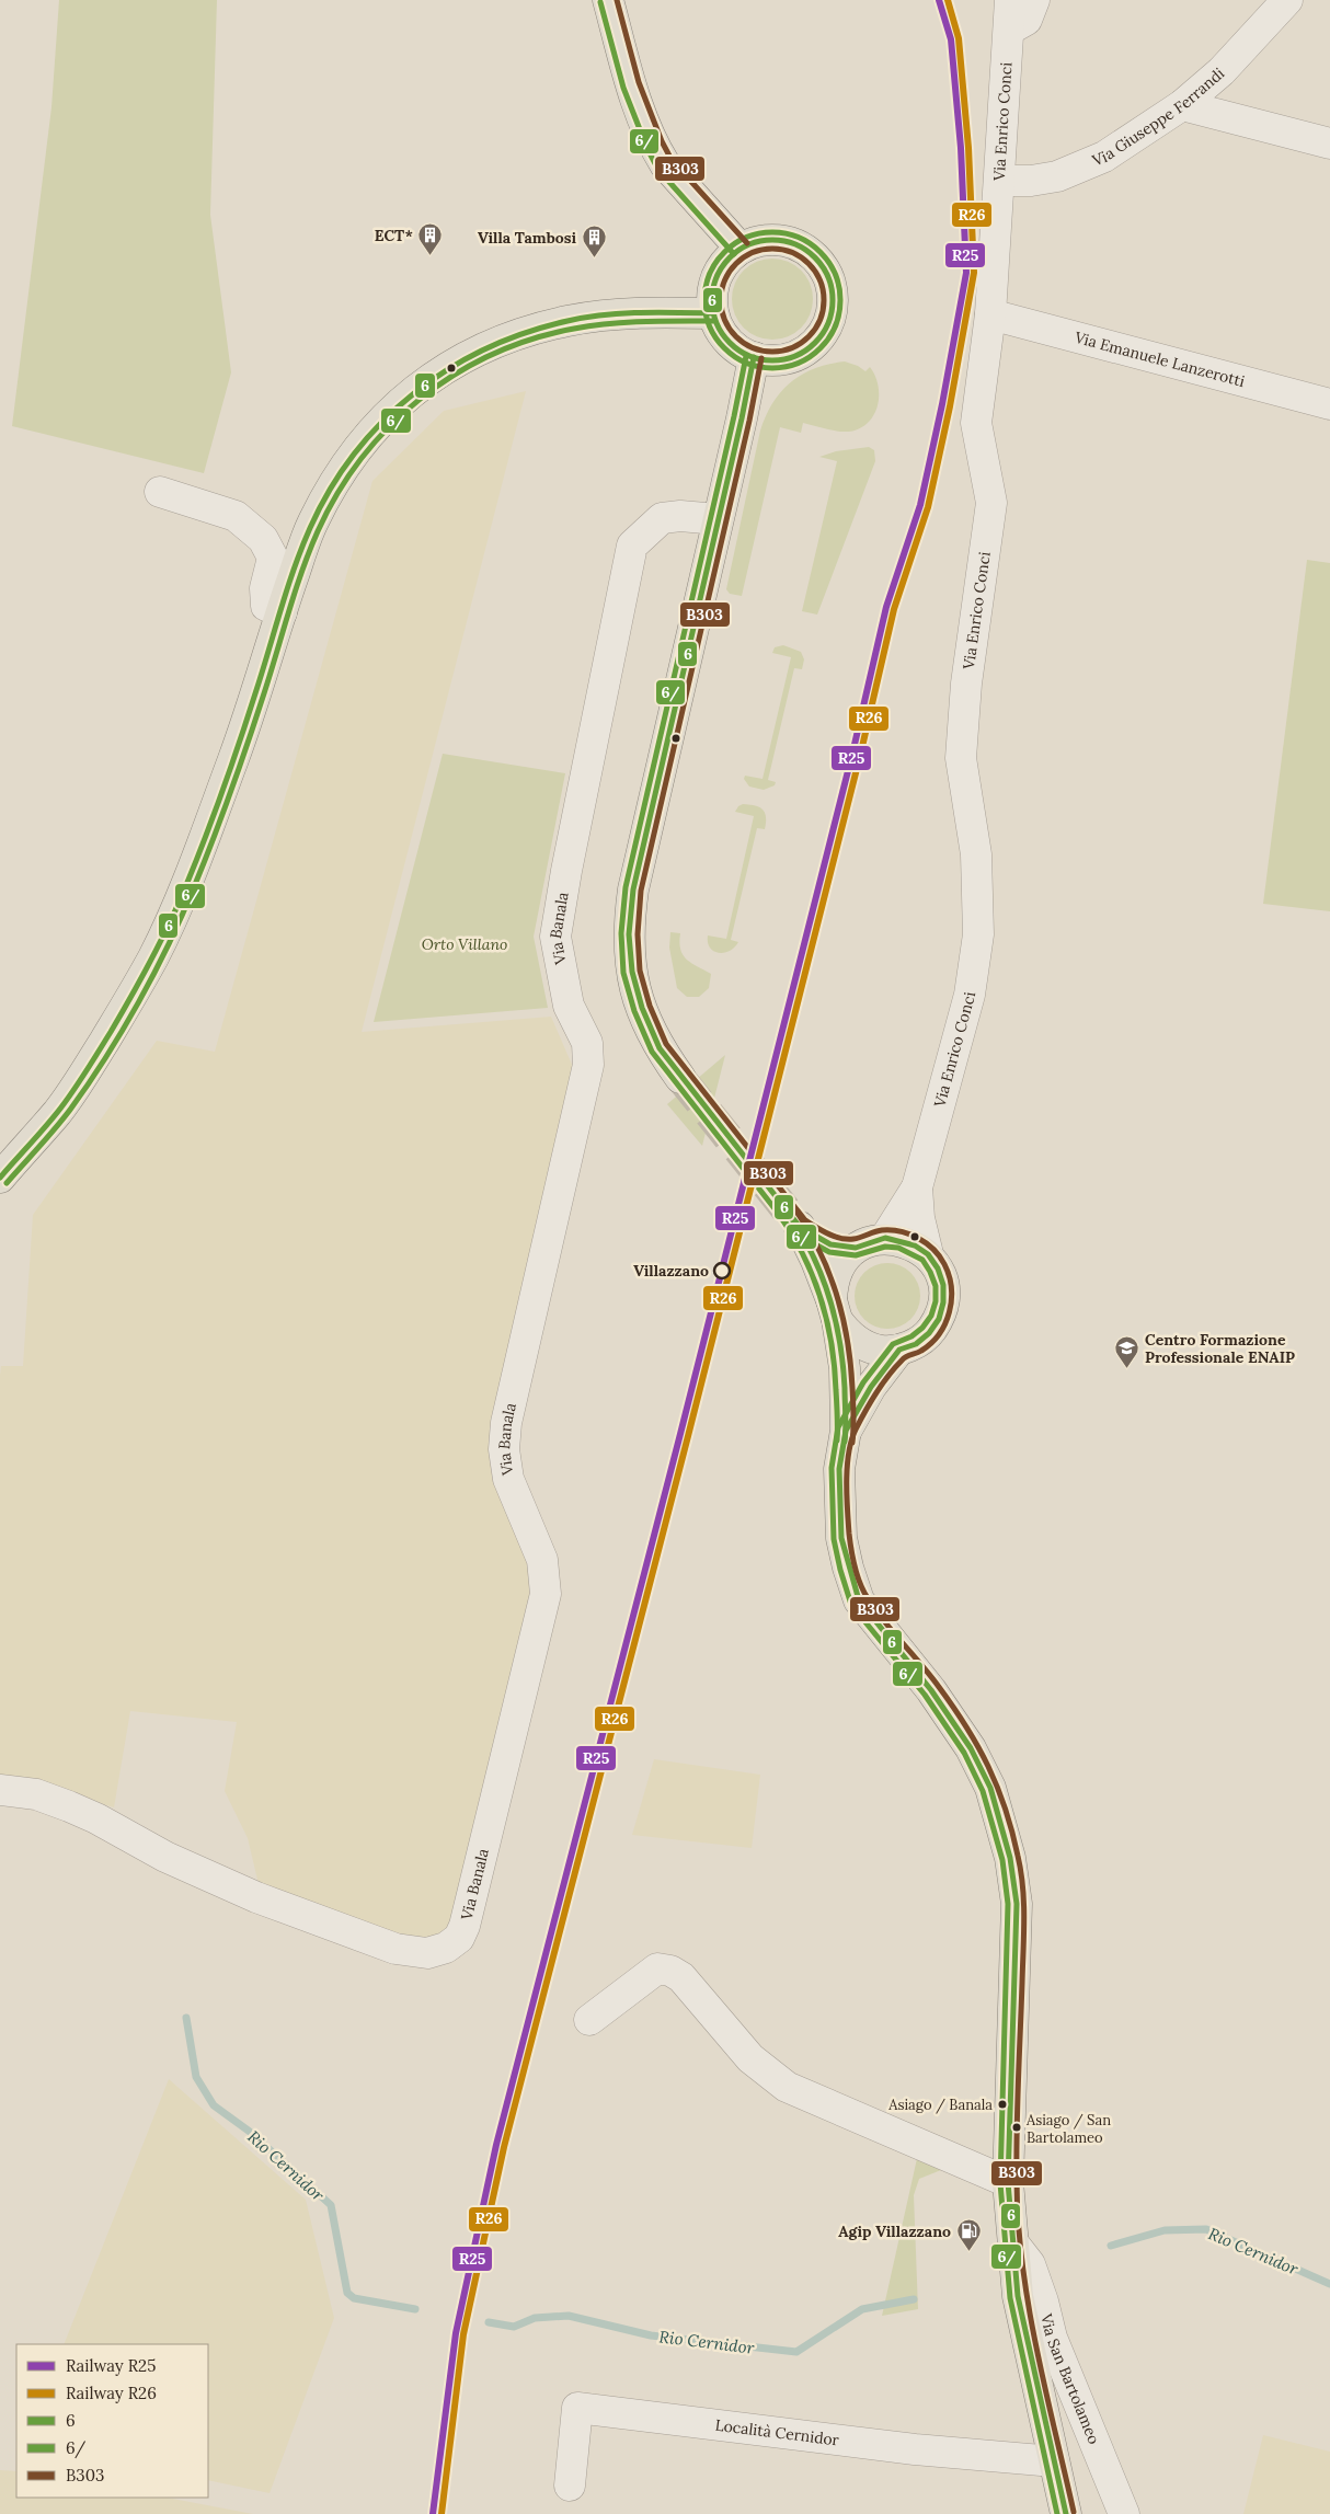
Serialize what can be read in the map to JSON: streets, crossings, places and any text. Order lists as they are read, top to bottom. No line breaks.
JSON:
{"streets":{"street":["Via Giuseppe Ferrandi","Via Enrico Conci","Via Emanuele Lanzerotti","Via Banala","Via San Bartolameo","Località Cernidor"]},"crossings":[["Via Giuseppe Ferrandi","Via Enrico Conci"],["Via Enrico Conci","Via Emanuele Lanzerotti"]],"water":["Rio Cernidor"],"parks":["Orto Villano"],"places":{"building":["ECT*","Villa Tambosi"],"other":["Villazzano","Asiago / Banala","Asiago / San Bartolameo"],"school or university":["Centro Formazione Professionale ENAIP"],"fuel station":["Agip Villazzano"]},"lines":["rail line R25","rail line R26","transit line B303","transit line 6/","transit line 6"],"legend":["Railway R25","Railway R26","6","6/","B303"]}
